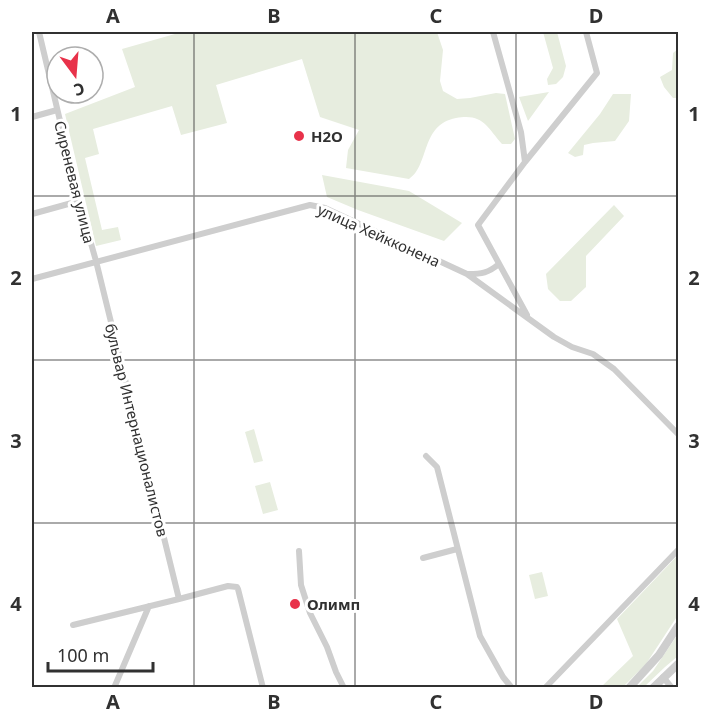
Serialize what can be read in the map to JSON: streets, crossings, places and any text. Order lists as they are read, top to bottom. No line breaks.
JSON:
{"streets":{"street":["Сиреневая улица","улица Хейкконена","бульвар Интернационалистов"]},"crossings":[["Сиреневая улица","улица Хейкконена"],["Сиреневая улица","бульвар Интернационалистов"],["улица Хейкконена","бульвар Интернационалистов"]],"places":["H2O","Олимп"],"scale_bar":"100 m","north":"bottom","grid":{"columns":["A","B","C","D"],"rows":["1","2","3","4"]}}
